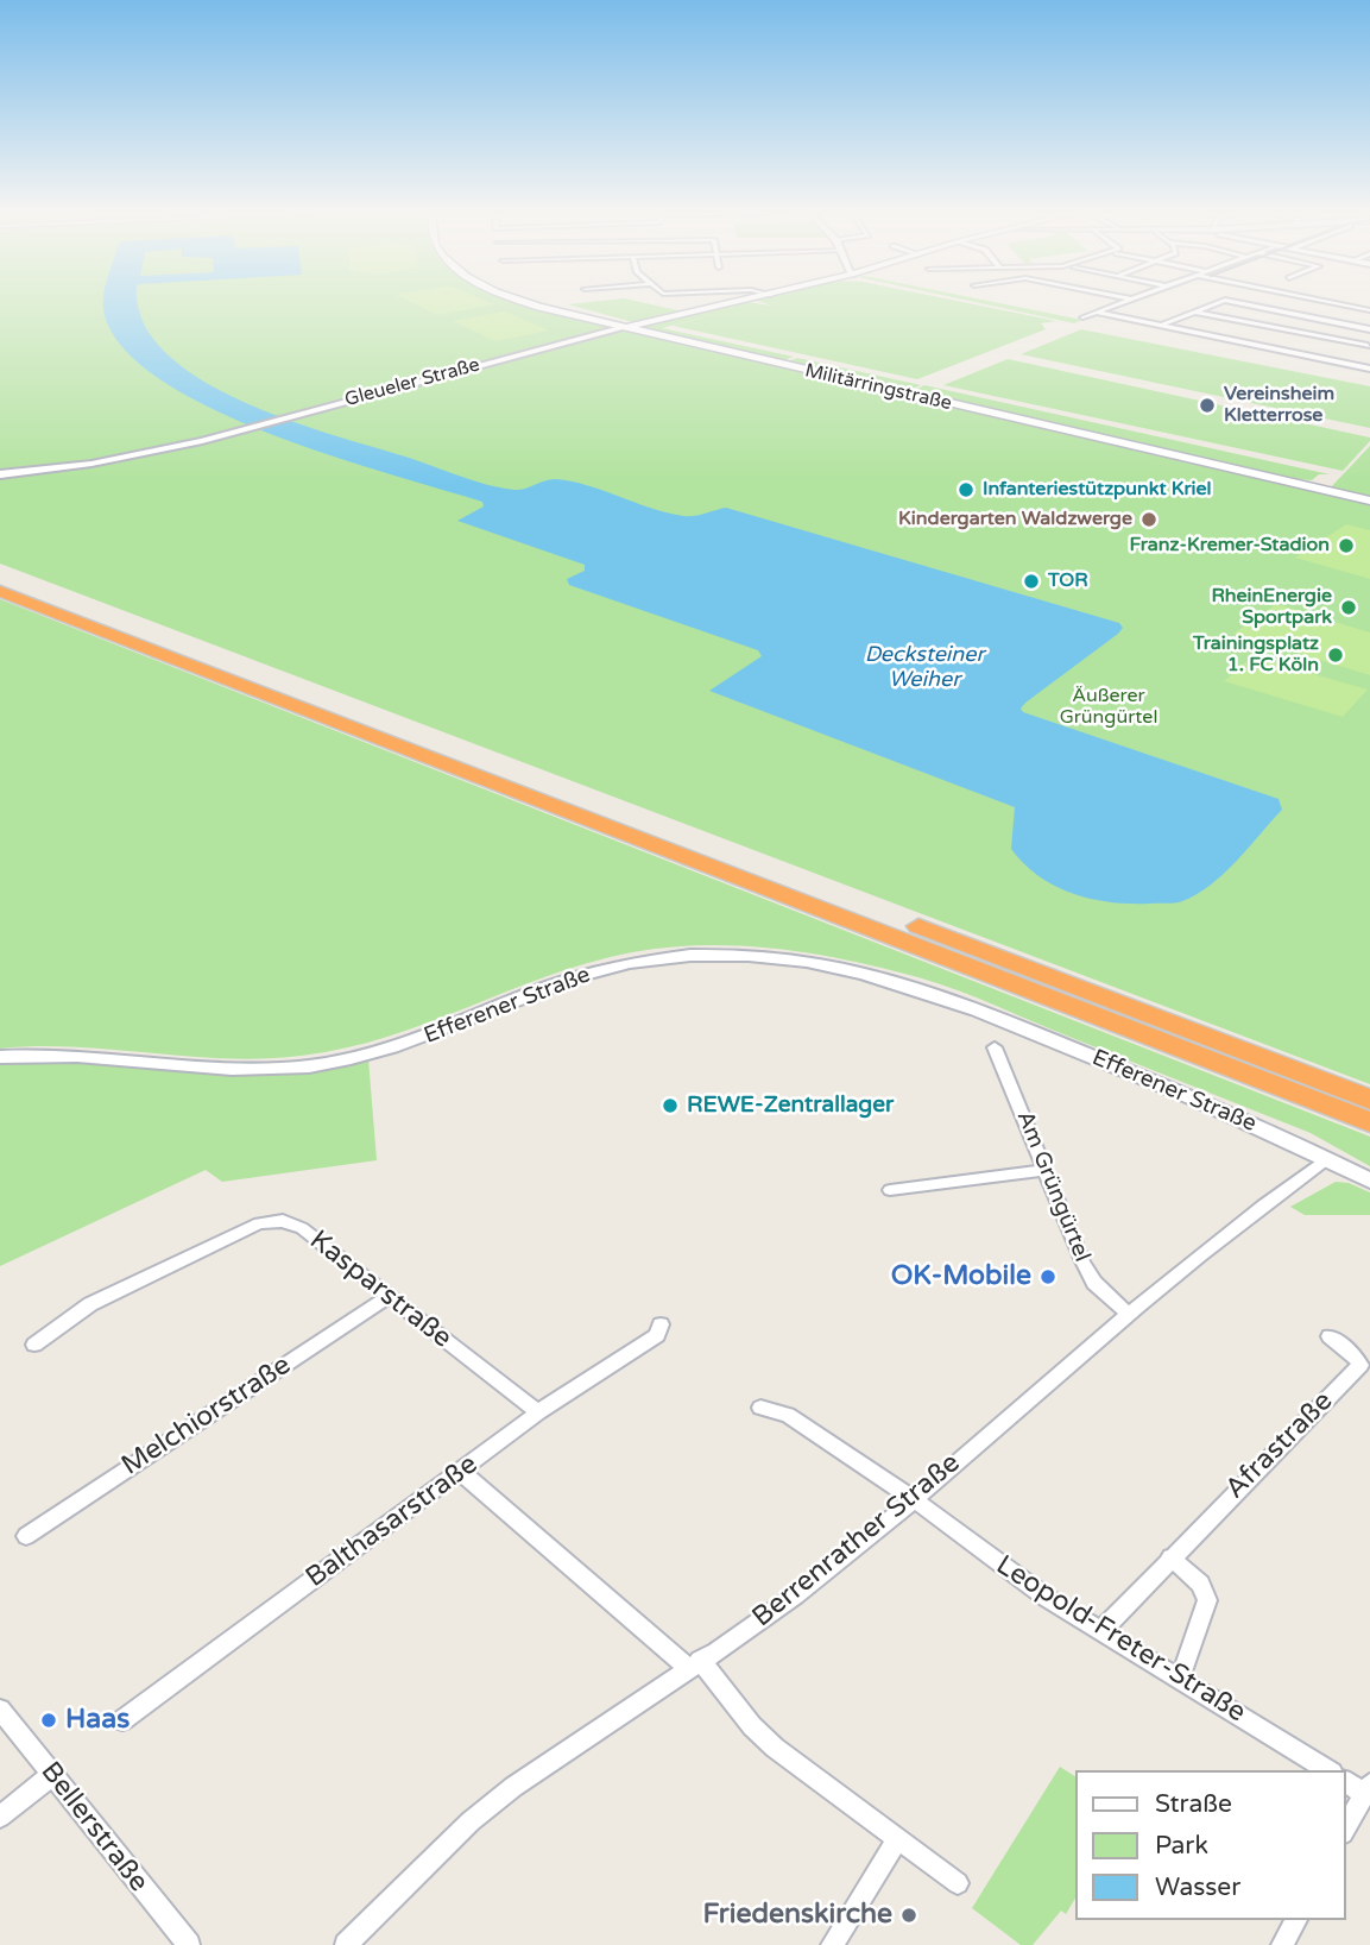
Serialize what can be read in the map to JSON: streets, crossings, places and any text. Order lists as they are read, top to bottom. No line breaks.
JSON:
{"streets":{"main road":["Gleueler Straße","Militärringstraße"],"street":["Efferener Straße","Am Grüngürtel","Kasparstraße","Melchiorstraße","Afrastraße","Balthasarstraße","Berrenrather Straße","Leopold-Freter-Straße","Bellerstraße"]},"crossings":[["Gleueler Straße","Militärringstraße"],["Efferener Straße","Berrenrather Straße"],["Am Grüngürtel","Berrenrather Straße"],["Kasparstraße","Melchiorstraße"],["Kasparstraße","Balthasarstraße"],["Berrenrather Straße","Leopold-Freter-Straße"]],"water":["Decksteiner Weiher"],"parks":["Äußerer Grüngürtel"],"places":["Vereinsheim Kletterrose","Infanteriestützpunkt Kriel","Kindergarten Waldzwerge","Franz-Kremer-Stadion","TOR","RheinEnergie Sportpark","Trainingsplatz 1. FC Köln","REWE-Zentrallager","OK-Mobile","Haas","Friedenskirche"],"legend":["Straße","Park","Wasser"]}
